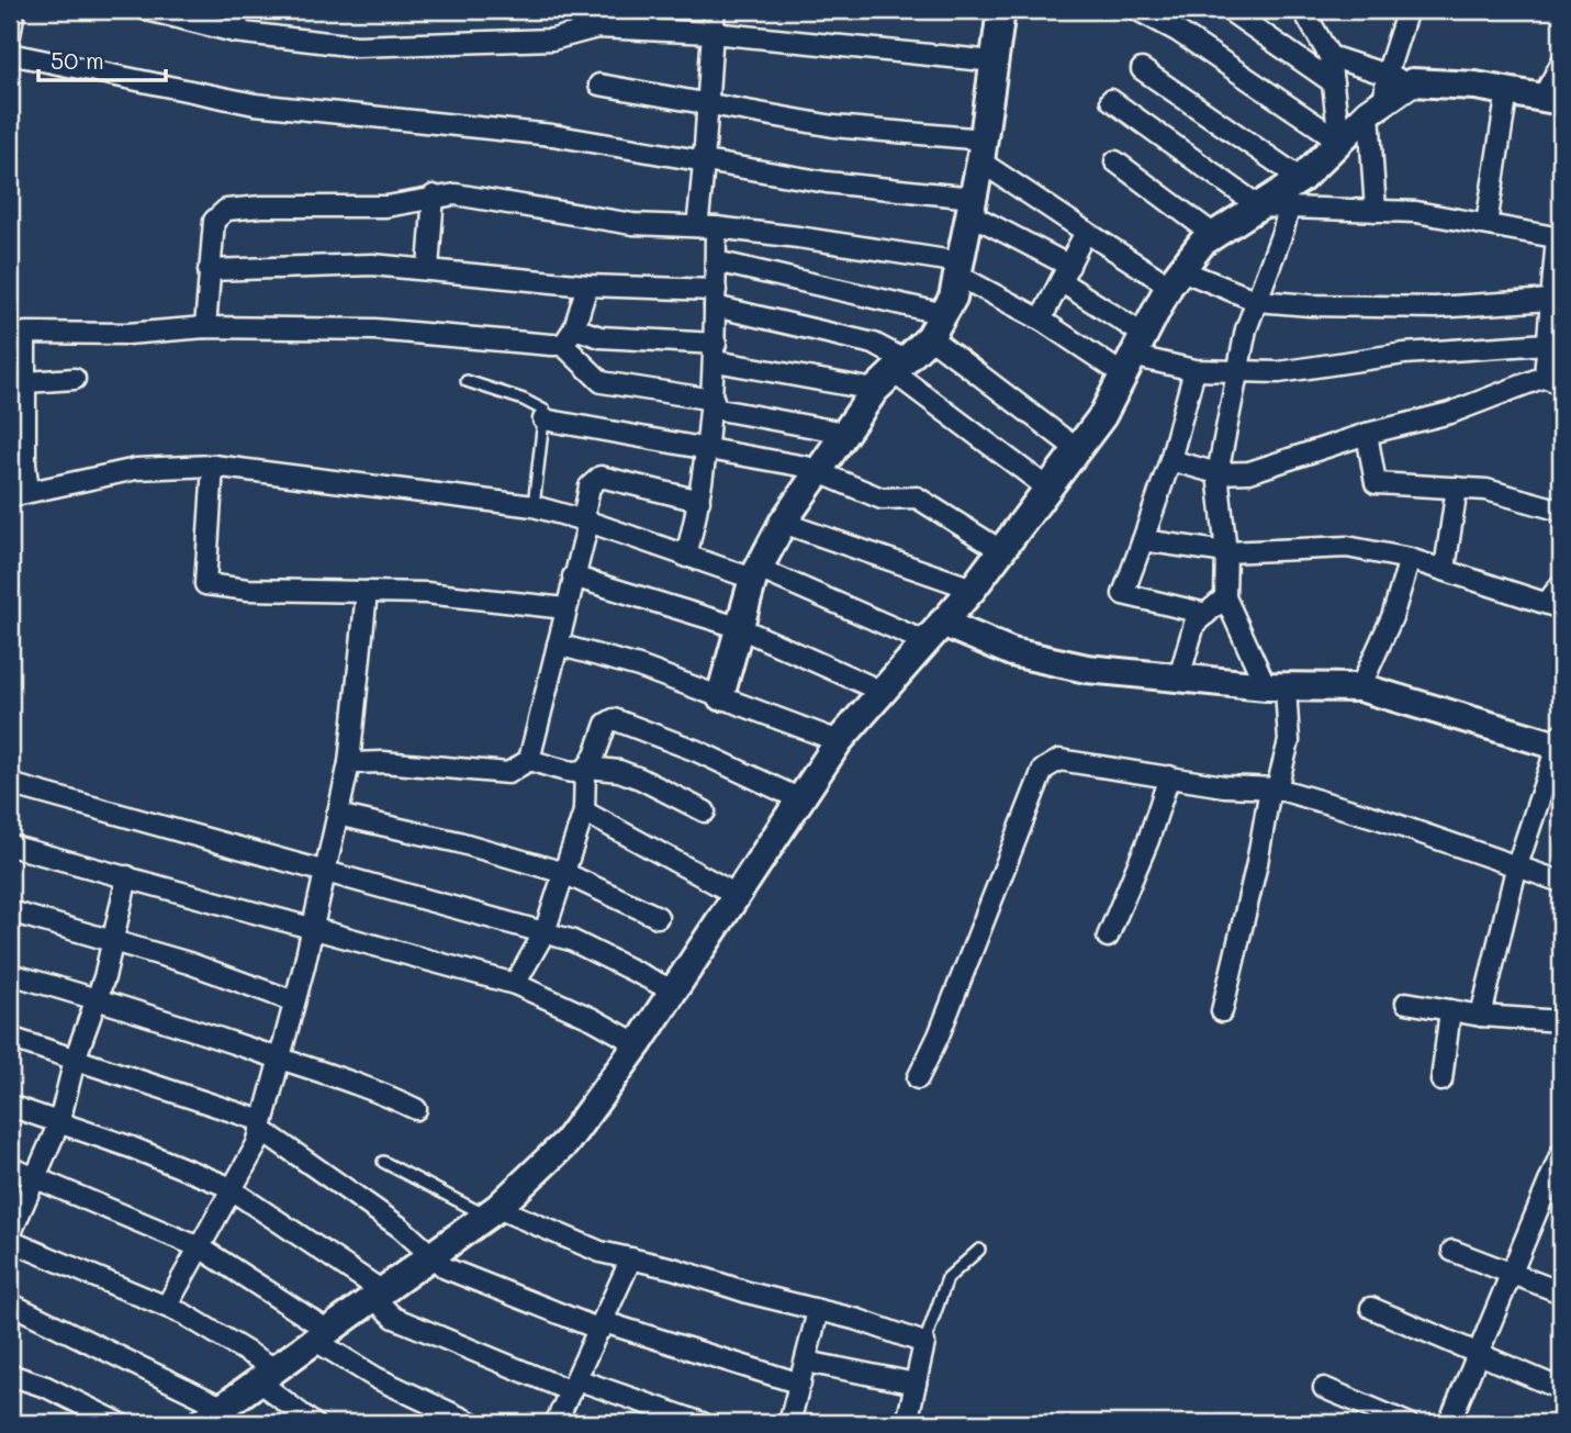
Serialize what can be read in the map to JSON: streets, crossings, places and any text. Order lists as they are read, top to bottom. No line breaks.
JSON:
{"scale_bar":"50 m"}
